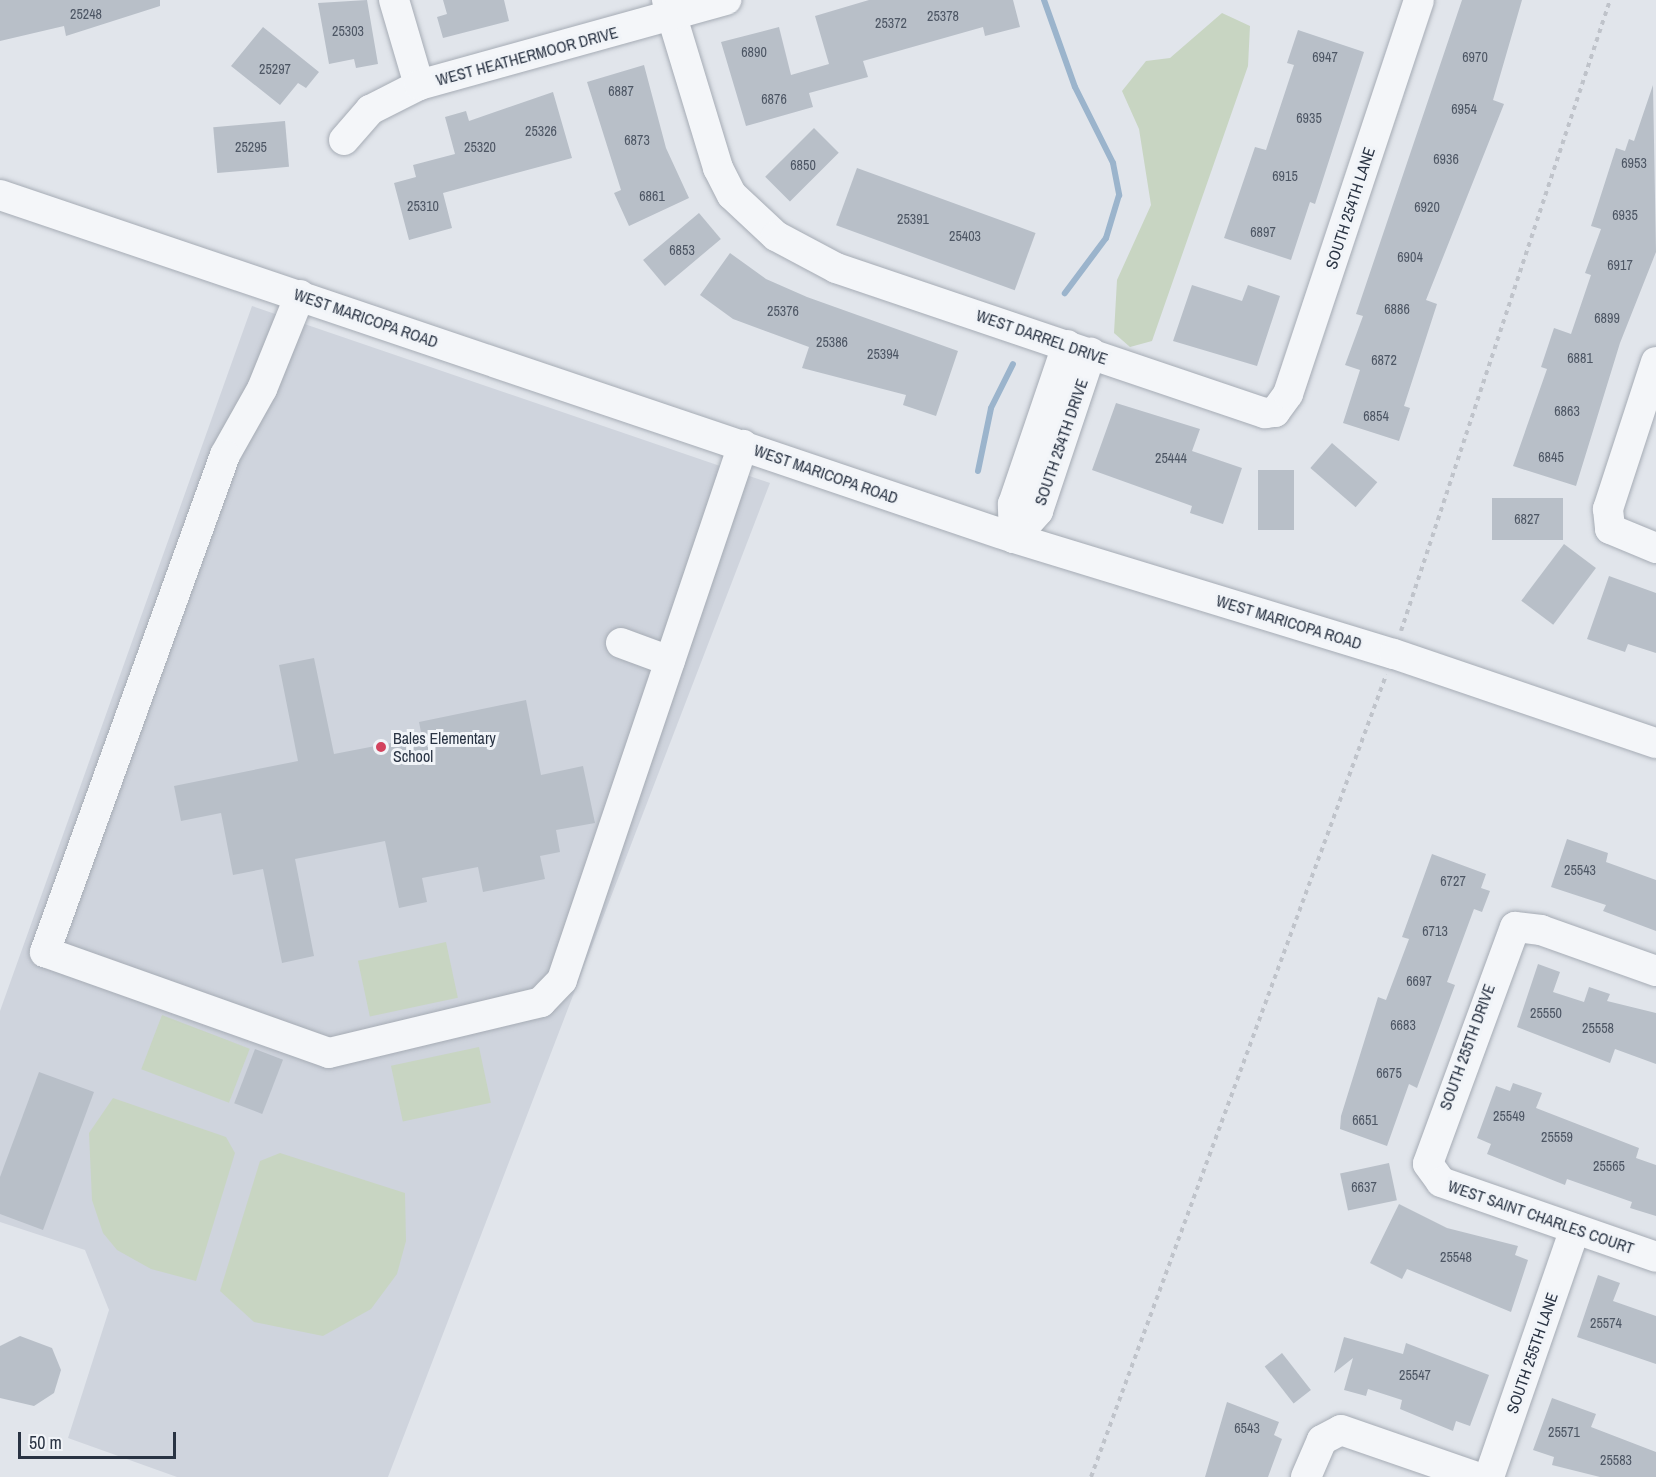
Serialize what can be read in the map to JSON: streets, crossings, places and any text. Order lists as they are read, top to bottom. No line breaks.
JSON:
{"streets":{"street":["WEST HEATHERMOOR DRIVE","SOUTH 254TH LANE","WEST MARICOPA ROAD","WEST DARREL DRIVE","SOUTH 254TH DRIVE","SOUTH 255TH DRIVE","WEST SAINT CHARLES COURT","SOUTH 255TH LANE"]},"crossings":[["WEST HEATHERMOOR DRIVE","WEST DARREL DRIVE"],["SOUTH 254TH LANE","WEST DARREL DRIVE"],["WEST MARICOPA ROAD","SOUTH 254TH DRIVE"],["WEST DARREL DRIVE","SOUTH 254TH DRIVE"],["SOUTH 255TH DRIVE","WEST SAINT CHARLES COURT"],["WEST SAINT CHARLES COURT","SOUTH 255TH LANE"]],"places":["Bales Elementary School"],"house_numbers":["25248","25378","25372","25303","6890","6947","6970","25297","6887","6876","6954","6935","25326","6873","25295","25320","6936","6953","6850","6915","6861","25310","6920","6935","25391","6897","25403","6853","6904","6917","6886","25376","6899","25386","25394","6881","6872","6863","6854","6845","25444","6827","25543","6727","6713","6697","25550","6683","25558","6675","25549","6651","25559","25565","6637","25548","25574","25547","6543","25571","25583"],"scale_bar":"50 m"}
